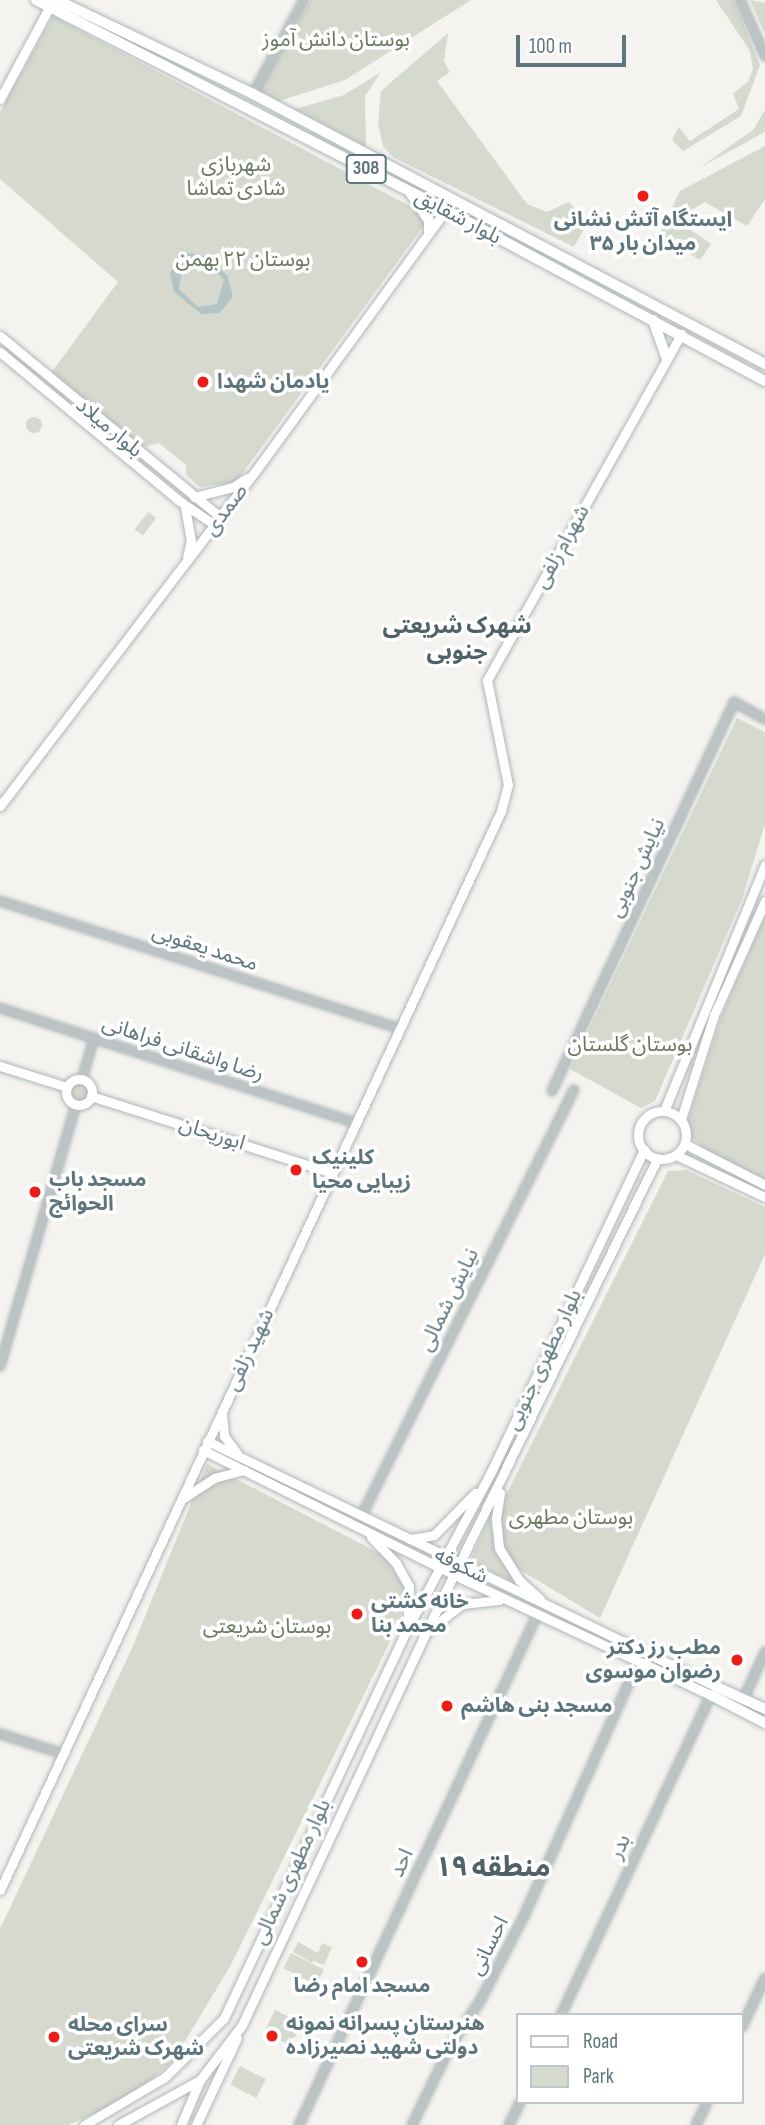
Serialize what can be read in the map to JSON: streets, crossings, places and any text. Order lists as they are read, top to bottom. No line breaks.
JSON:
{"streets":{"main road":["308","بلوار شقایق","بلوار میلاد","صمدی","شهرام زلفی","ابوریحان","شهید زلفی","بلوار مطهری جنوبی","شکوفه","بلوار مطهری شمالی"],"street":["نیایش جنوبی","محمد یعقوبی","رضا واشقانی فراهانی","نیایش شمالی","بدر","احد","احسانی"]},"crossings":[["بلوار شقایق","صمدی"],["بلوار شقایق","شهرام زلفی"],["بلوار میلاد","صمدی"],["شهرام زلفی","شهید زلفی"],["محمد یعقوبی","شهید زلفی"],["رضا واشقانی فراهانی","شهید زلفی"],["ابوریحان","شهید زلفی"],["نیایش شمالی","شکوفه"],["شهید زلفی","شکوفه"],["بلوار مطهری جنوبی","شکوفه"],["بلوار مطهری جنوبی","بلوار مطهری شمالی"],["شکوفه","بدر"],["شکوفه","احد"],["شکوفه","بلوار مطهری شمالی"],["شکوفه","احسانی"]],"districts":["شهرک شریعتی جنوبی","منطقه ۱۹"],"parks":["بوستان دانش آموز","شهربازی شادی تماشا","بوستان ۲۲ بهمن","بوستان گلستان","بوستان مطهری","بوستان شریعتی"],"places":["ایستگاه آتش نشانی ۳۵ میدان بار","یادمان شهدا","کلینیک زیبایی محیا","مسجد باب‌ الحوائج","خانه کشتی محمد بنا","مطب رز دکتر رضوان موسوی","مسجد بنی هاشم","مسجد امام رضا","هنرستان پسرانه نمونه دولتی شهید نصیرزاده","سرای محله شهرک شریعتی"],"legend":["Road","Park"],"scale_bar":"100 m"}
